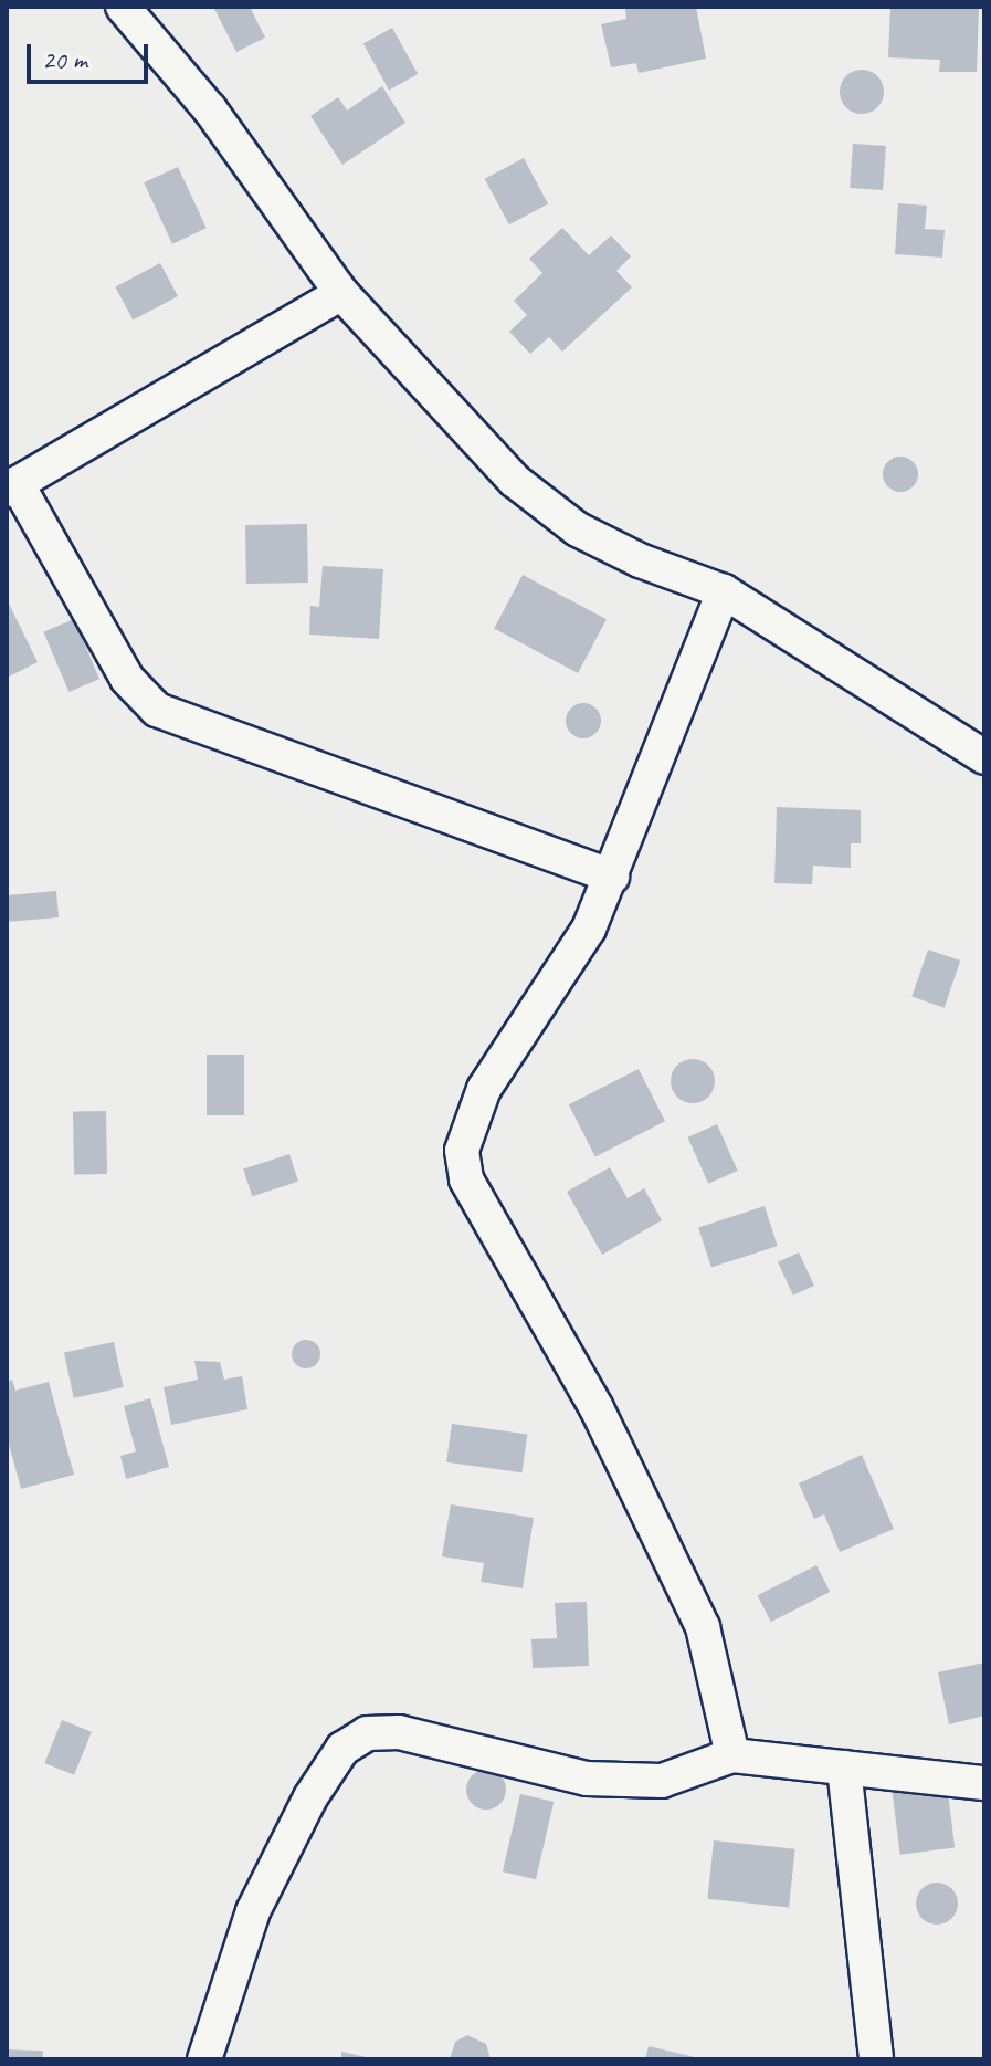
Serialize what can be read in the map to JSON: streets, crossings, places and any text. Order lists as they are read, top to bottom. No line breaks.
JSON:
{"scale_bar":"20 m"}
